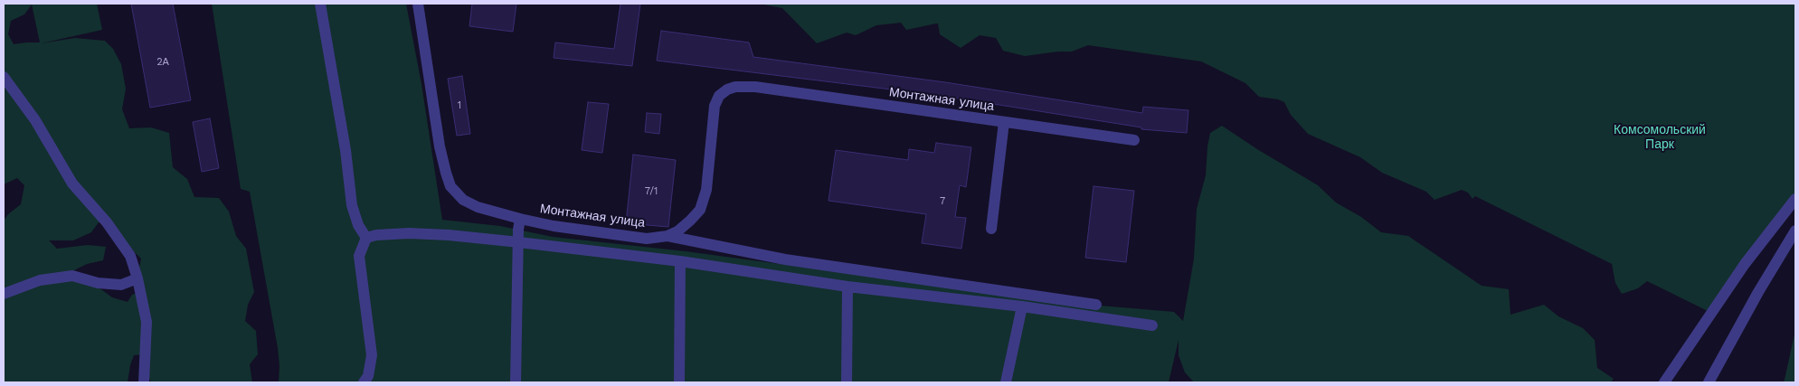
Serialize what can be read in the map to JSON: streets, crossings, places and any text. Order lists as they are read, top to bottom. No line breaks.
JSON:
{"streets":{"street":["Монтажная улица"]},"parks":["Комсомольский Парк"],"house_numbers":["2А","1","7/1","7"]}
